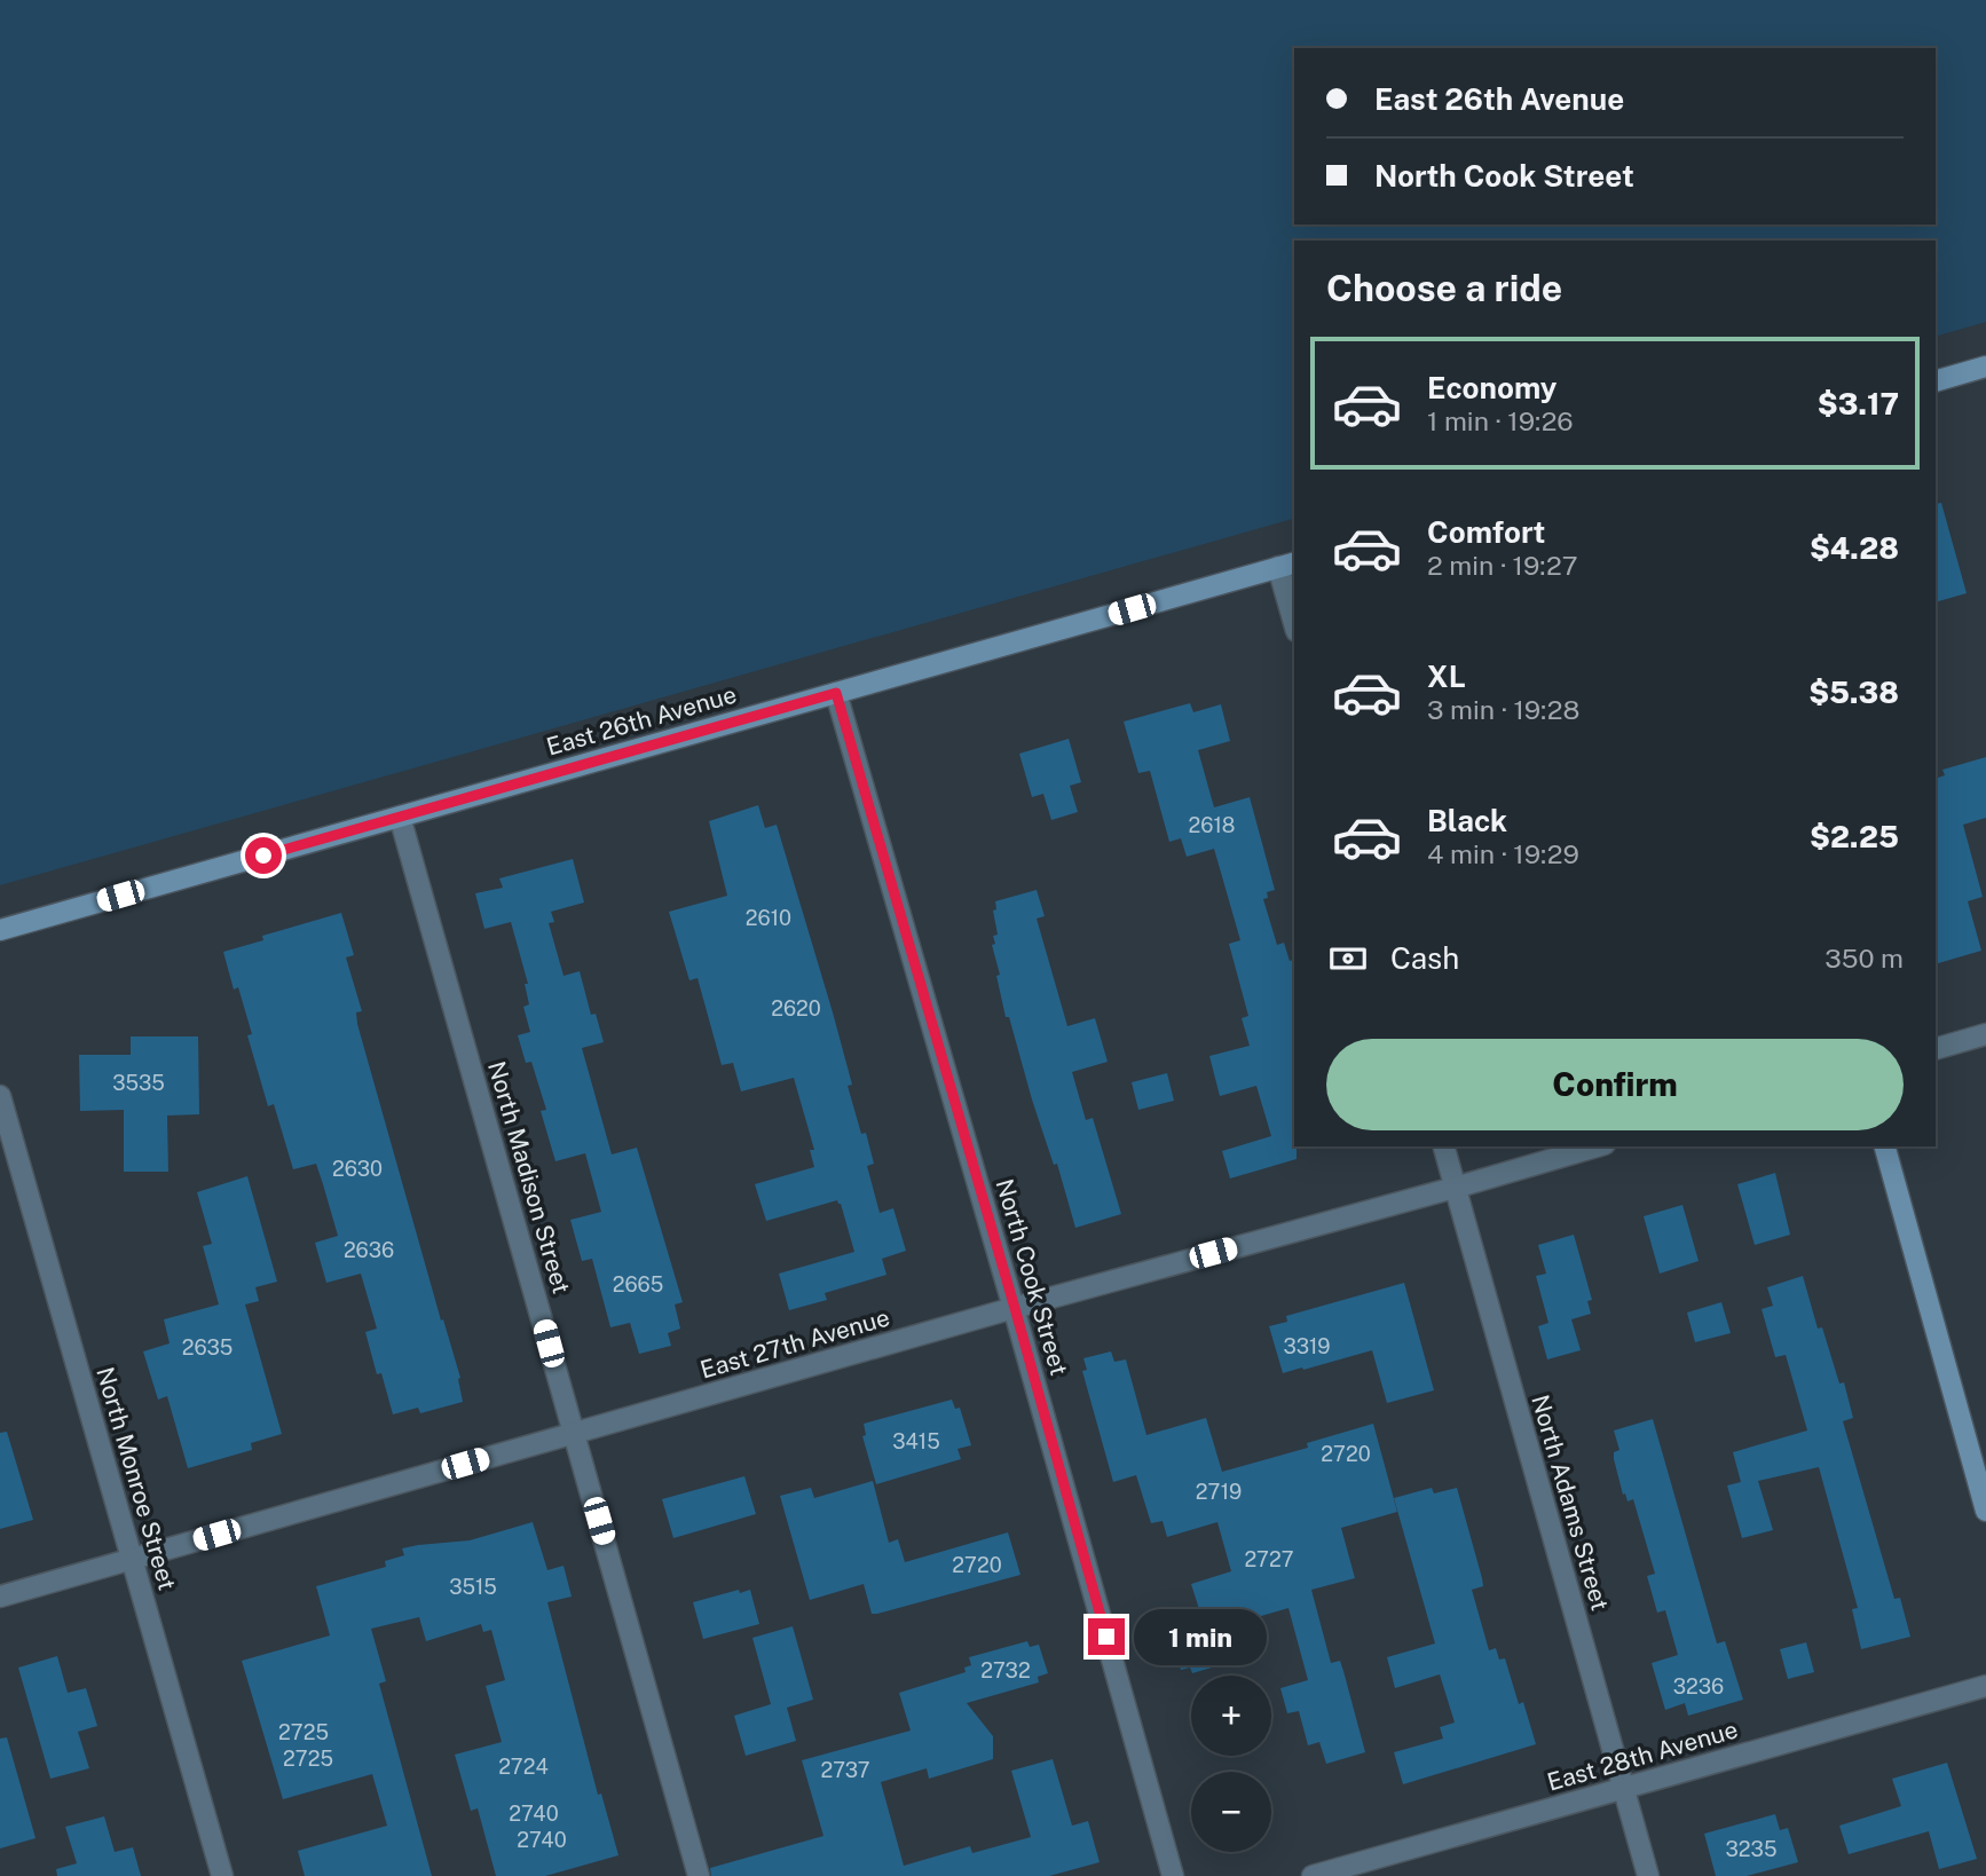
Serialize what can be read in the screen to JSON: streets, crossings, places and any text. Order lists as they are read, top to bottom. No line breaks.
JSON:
{"streets":{"street":["East 26th Avenue","North Madison Street","North Cook Street","East 27th Avenue","North Monroe Street","North Adams Street","East 28th Avenue"]},"crossings":[["East 26th Avenue","North Madison Street"],["East 26th Avenue","North Cook Street"],["North Madison Street","East 27th Avenue"],["North Cook Street","East 27th Avenue"],["East 27th Avenue","North Monroe Street"],["East 27th Avenue","North Adams Street"],["North Adams Street","East 28th Avenue"]],"house_numbers":["2618","2610","2620","3535","2630","2636","2665","3319","2635","3415","2720","2719","2727","2720","3515","2732","3236","2725","2725","2724","2737","2740","2740","3235"],"page":{"banner":["East 26th Avenue","North Cook Street"],"heading":"Choose a ride","list":[{"name":"Economy","note":"1 min · 19:26","value":"$3.17"},{"name":"Comfort","note":"2 min · 19:27","value":"$4.28"},{"name":"XL","note":"3 min · 19:28","value":"$5.38"},{"name":"Black","note":"4 min · 19:29","value":"$2.25"}],"pay":["Cash","350 m"],"buttons":"Confirm","bubble":"1 min","map_buttons":["+","−"]}}
